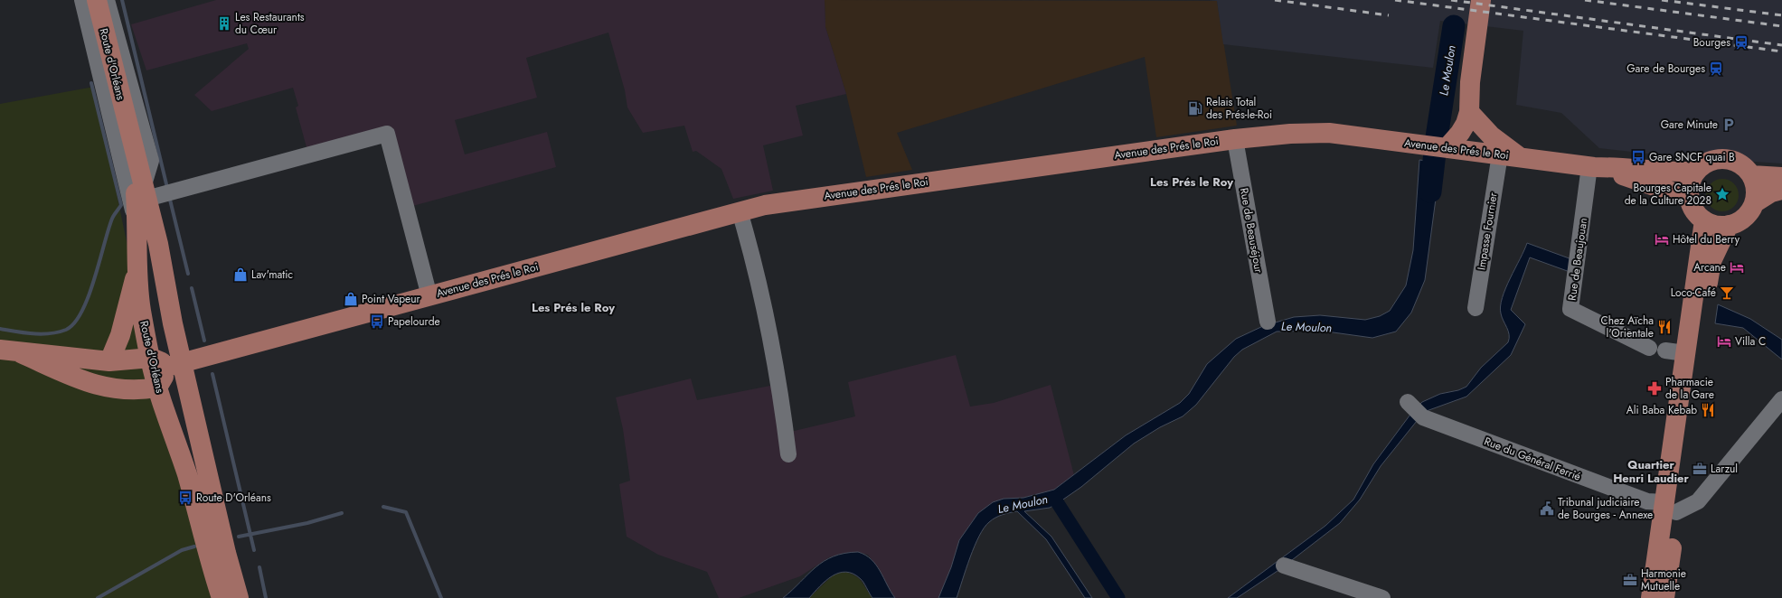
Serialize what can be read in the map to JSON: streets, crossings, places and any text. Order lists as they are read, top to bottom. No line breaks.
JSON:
{"streets":{"main road":["Route d'Orléans","Avenue des Prés le Roi"],"street":["Rue de Beauséjour","Impasse Fournier","Rue de Beaujouan","Rue du Général Ferrié"]},"crossings":[["Route d'Orléans","Avenue des Prés le Roi"],["Avenue des Prés le Roi","Rue de Beauséjour"],["Avenue des Prés le Roi","Impasse Fournier"],["Avenue des Prés le Roi","Rue de Beaujouan"]],"districts":["Les Prés le Roy","Les Prés le Roy","Quartier Henri Laudier"],"water":["Le Moulon"],"places":{"building":["Les Restaurants du Cœur"],"station":["Bourges","Gare de Bourges"],"fuel station":["Relais Total des Prés-le-Roi"],"parking":["Gare Minute"],"bus stop":["Gare SNCF quai B","Papelourde","Route D'Orléans"],"place":["Bourges Capitale de la Culture 2028"],"hotel":["Hôtel du Berry","Arcane","Villa C"],"shop":["Lav'matic","Point Vapeur"],"bar":["Loco-Café"],"restaurant":["Chez Aïcha l'Orientale","Ali Baba Kebab"],"pharmacy":["Pharmacie de la Gare"],"office":["Larzul","Harmonie Mutuelle"],"public building":["Tribunal judiciaire de Bourges - Annexe"]}}
